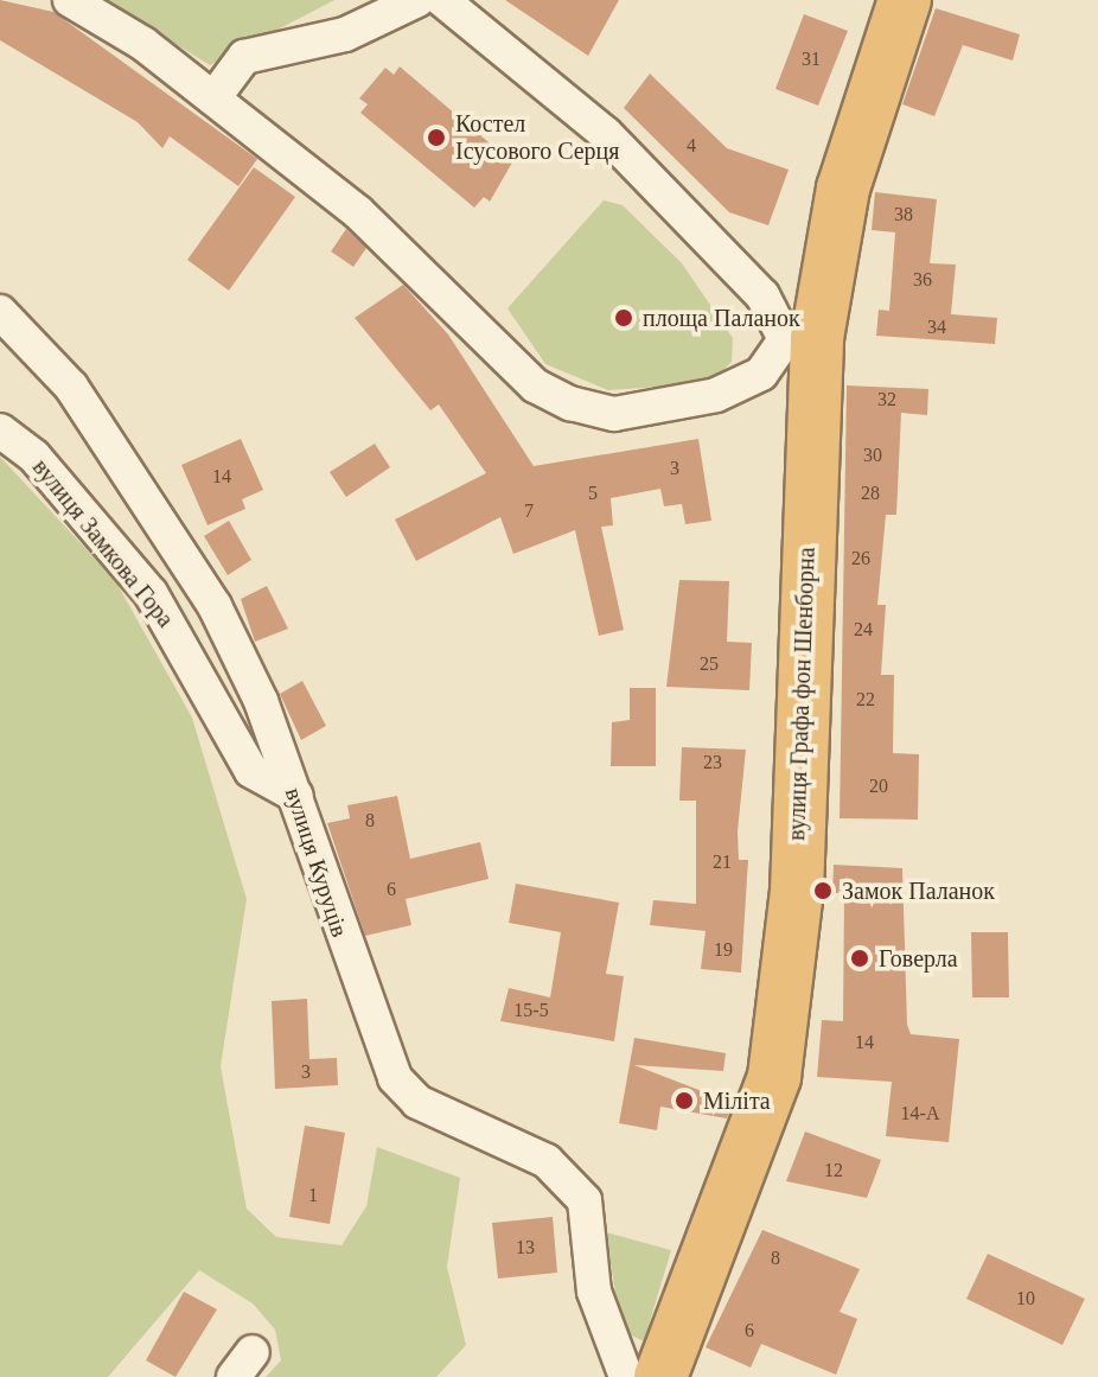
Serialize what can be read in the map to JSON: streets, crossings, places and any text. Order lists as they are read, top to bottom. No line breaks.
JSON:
{"streets":{"highway":["вулиця Графа фон Шенборна"],"street":["вулиця Замкова Гора","вулиця Куруців"]},"crossings":[["вулиця Замкова Гора","вулиця Куруців"]],"places":["Костел Ісусового Серця","площа Паланок","Замок Паланок","Говерла","Міліта"],"house_numbers":["31","4","38","36","34","32","30","3","14","5","28","7","26","24","25","22","23","20","8","21","6","19","15-5","14","3","14-А","12","1","13","8","10","6"]}
